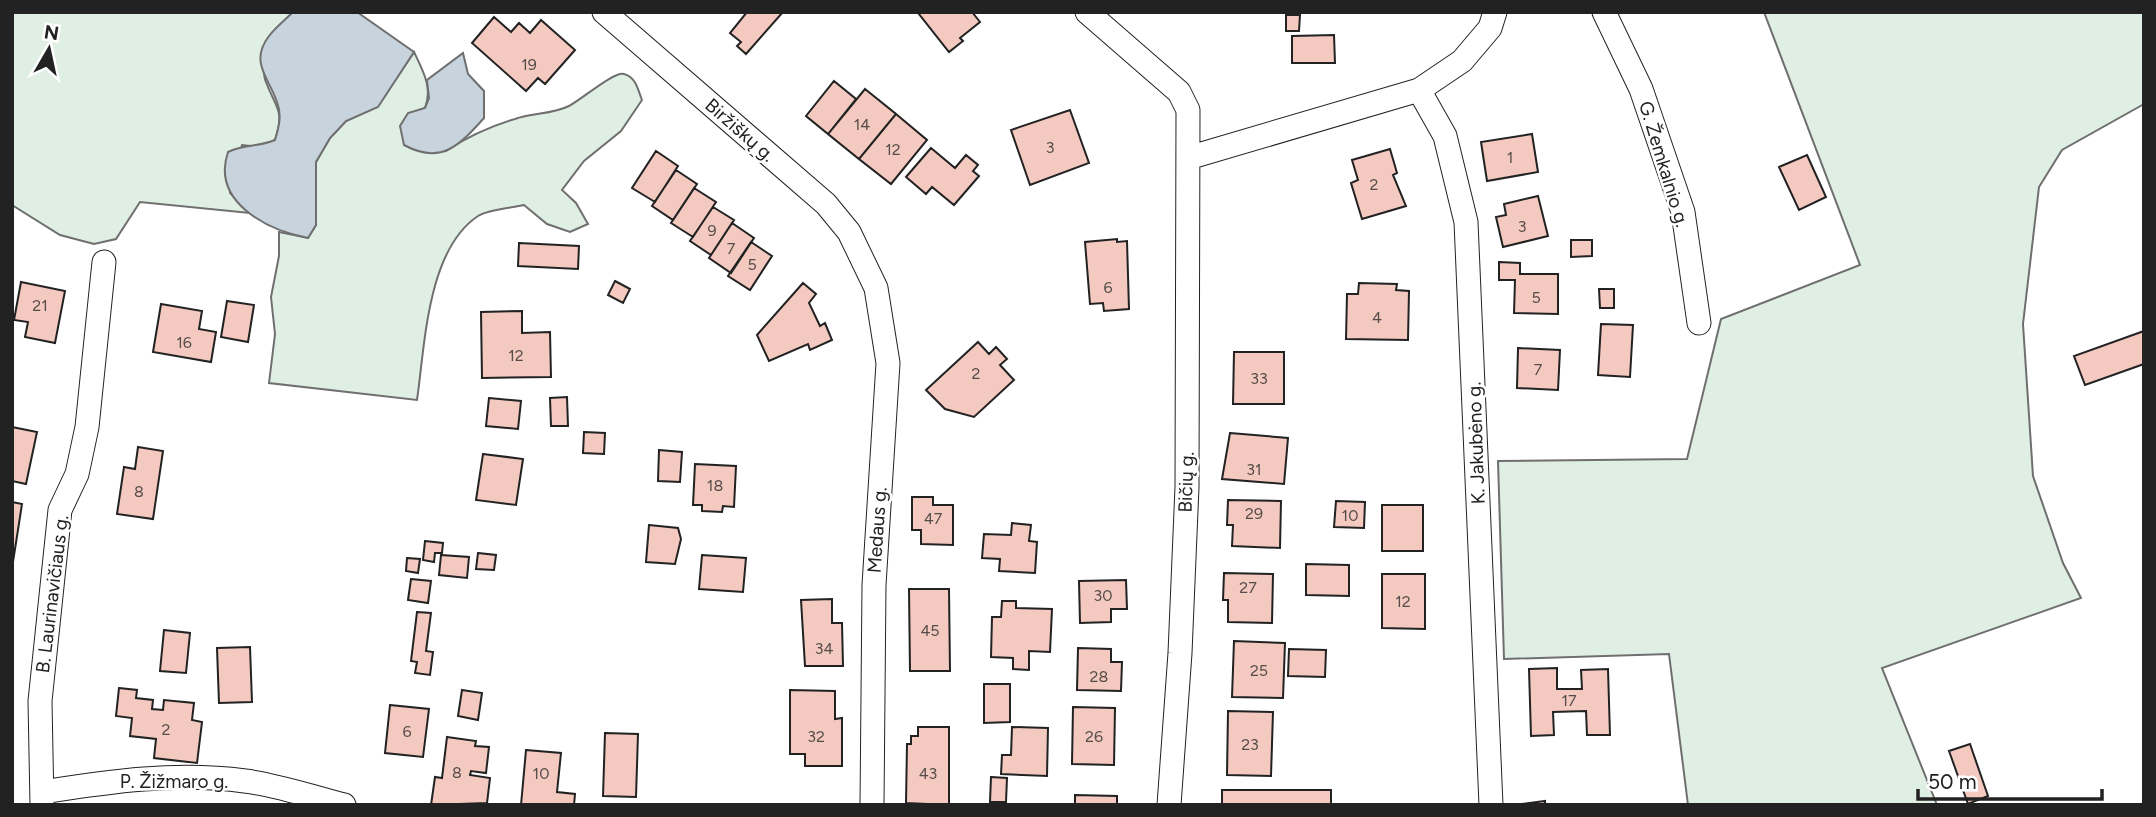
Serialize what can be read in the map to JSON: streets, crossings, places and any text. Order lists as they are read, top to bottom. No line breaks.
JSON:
{"streets":{"street":["Biržiškų g.","G. Žemkalnio g.","K. Jakubėno g.","Bičių g.","Medaus g.","B. Laurinavičiaus g.","P. Žižmaro g."]},"crossings":[["Biržiškų g.","Medaus g."],["B. Laurinavičiaus g.","P. Žižmaro g."]],"house_numbers":["19","14","3","12","1","2","3","9","7","5","6","5","21","4","16","12","7","2","33","31","18","8","29","10","47","27","30","12","45","34","25","28","17","2","6","32","26","23","8","10","43"],"scale_bar":"50 m","north":"top"}
